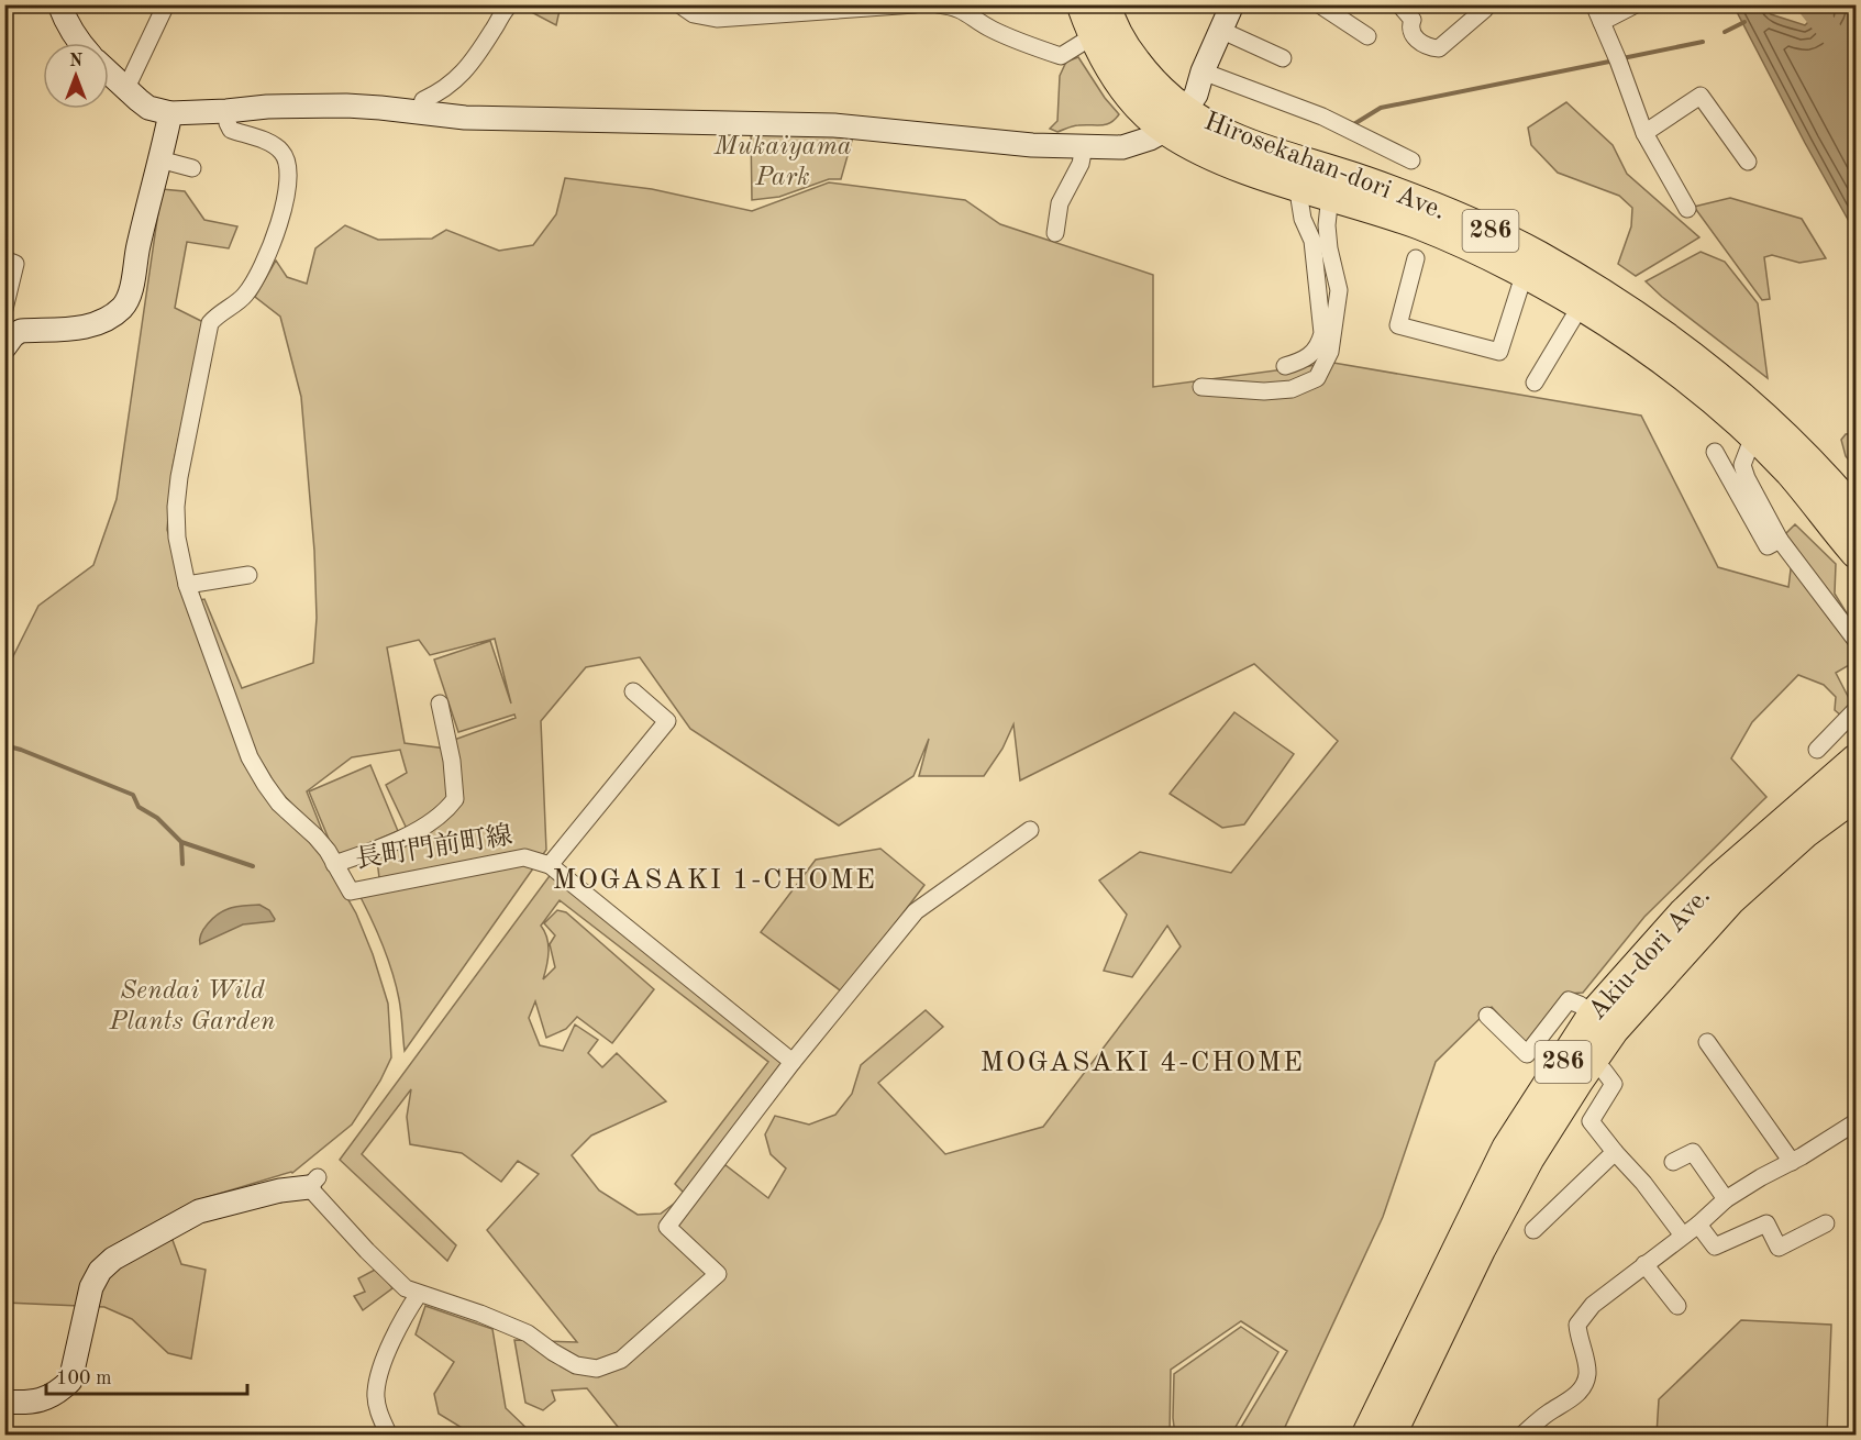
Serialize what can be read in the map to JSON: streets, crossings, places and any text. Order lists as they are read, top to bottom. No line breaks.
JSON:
{"streets":{"highway":["Hirosekahan-dori Ave.","286","Akiu-dori Ave."],"street":["長町門前町線"]},"districts":["MOGASAKI 1-CHOME","MOGASAKI 4-CHOME"],"parks":["Mukaiyama Park","Sendai Wild Plants Garden"],"scale_bar":"100 m","north":"top"}
